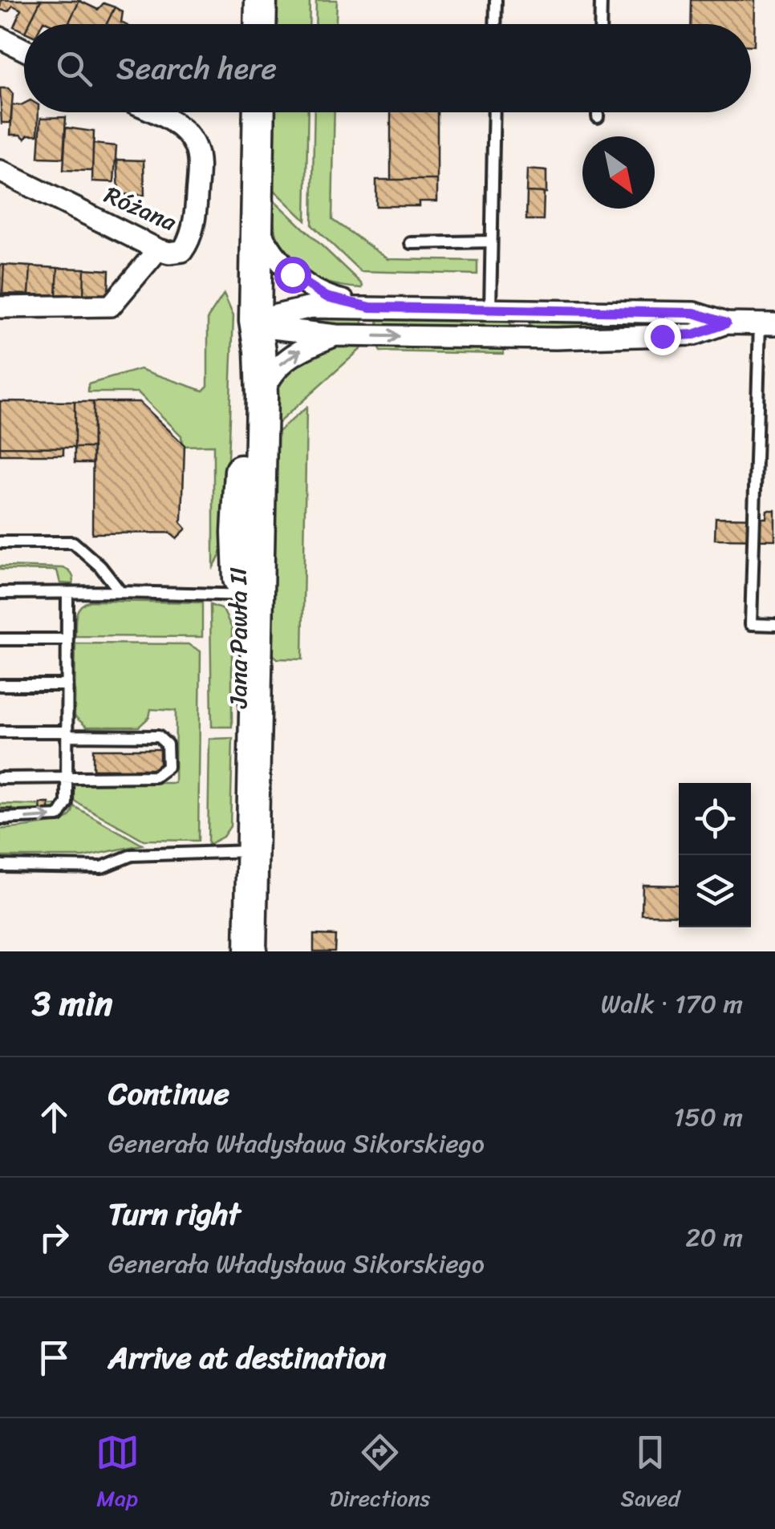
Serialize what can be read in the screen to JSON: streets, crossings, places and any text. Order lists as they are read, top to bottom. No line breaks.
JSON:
{"streets":{"main road":["Jana Pawła II"],"street":["Różana"]},"north":"bottom right","page":{"search":"Search here","heading":["3 min","Walk · 170 m"],"list":[["Continue","Generała Władysława Sikorskiego","150 m"],["Turn right","Generała Władysława Sikorskiego","20 m"],"Arrive at destination"],"nav":["Map","Directions","Saved"]}}
